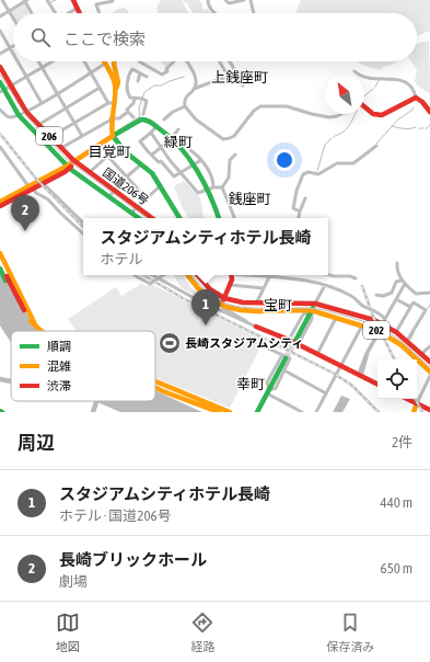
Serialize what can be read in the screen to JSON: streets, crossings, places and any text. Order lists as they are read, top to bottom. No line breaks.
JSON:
{"streets":{"main road":["206","国道206号","202"]},"districts":["上銭座町","緑町","目覚町","銭座町","宝町","幸町"],"places":{"sports":["長崎スタジアムシティ"]},"legend":["順調","混雑","渋滞"],"north":"top left","page":{"search":"ここで検索","pins":["2","1"],"popup":["スタジアムシティホテル長崎","ホテル"],"heading":["周辺","2件"],"list":[{"mark":"1","name":"スタジアムシティホテル長崎","note":"ホテル · 国道206号","value":"440 m"},{"mark":"2","name":"長崎ブリックホール","note":"劇場","value":"650 m"}],"nav":["地図","経路","保存済み"]}}
